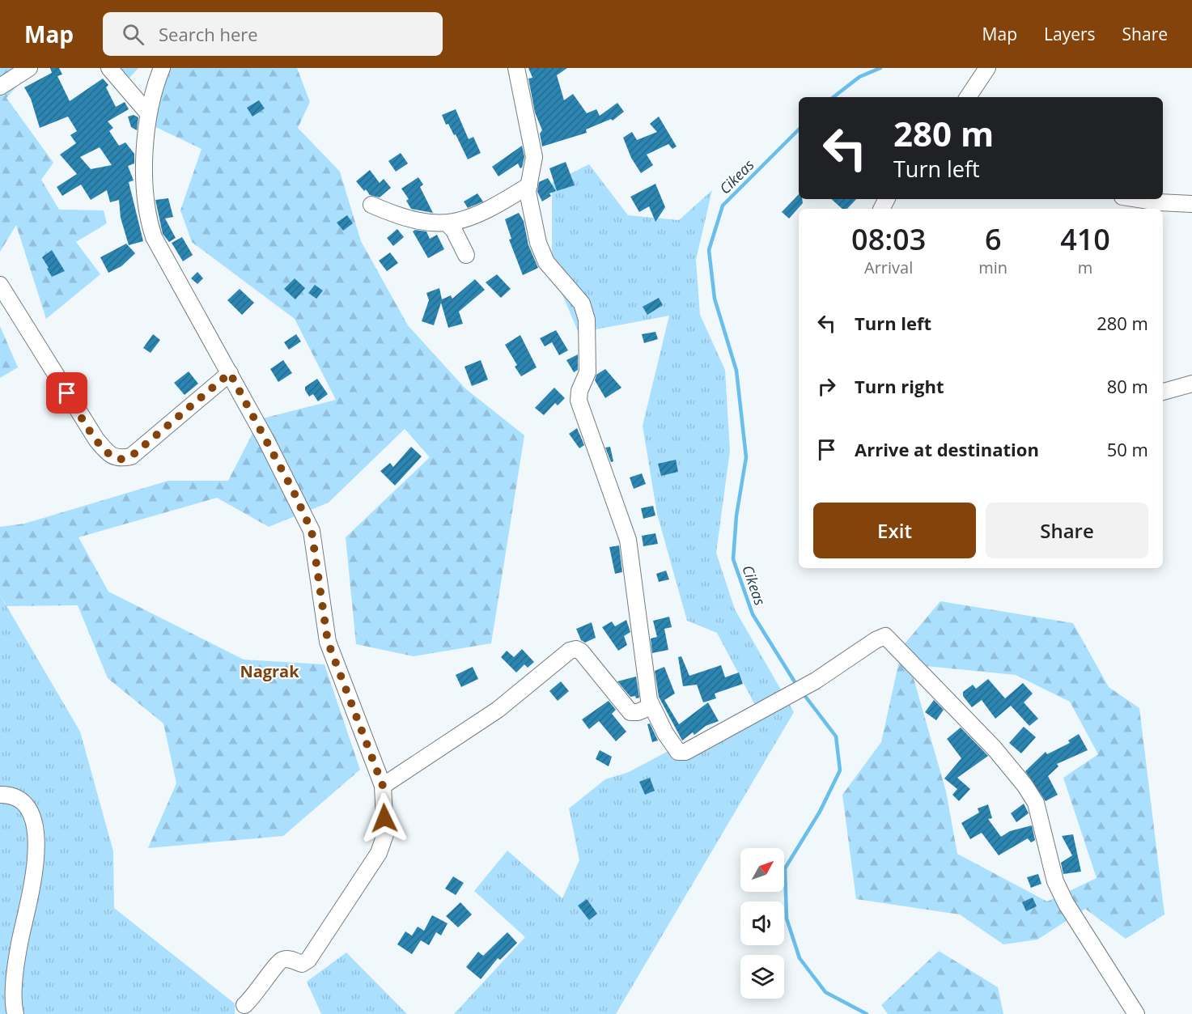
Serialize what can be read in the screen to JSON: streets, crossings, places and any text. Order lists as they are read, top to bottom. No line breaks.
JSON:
{"districts":["Nagrak"],"water":["Cikeas"],"north":"top right","page":{"header":"Map","search":"Search here","nav":["Map","Layers","Share"],"turn":["280 m","Turn left"],"eta":["08:03","Arrival","6","min","410","m"],"list":[{"name":"Turn left","value":"280 m"},{"name":"Turn right","value":"80 m"},{"name":"Arrive at destination","value":"50 m"}],"buttons":["Exit","Share"]}}
